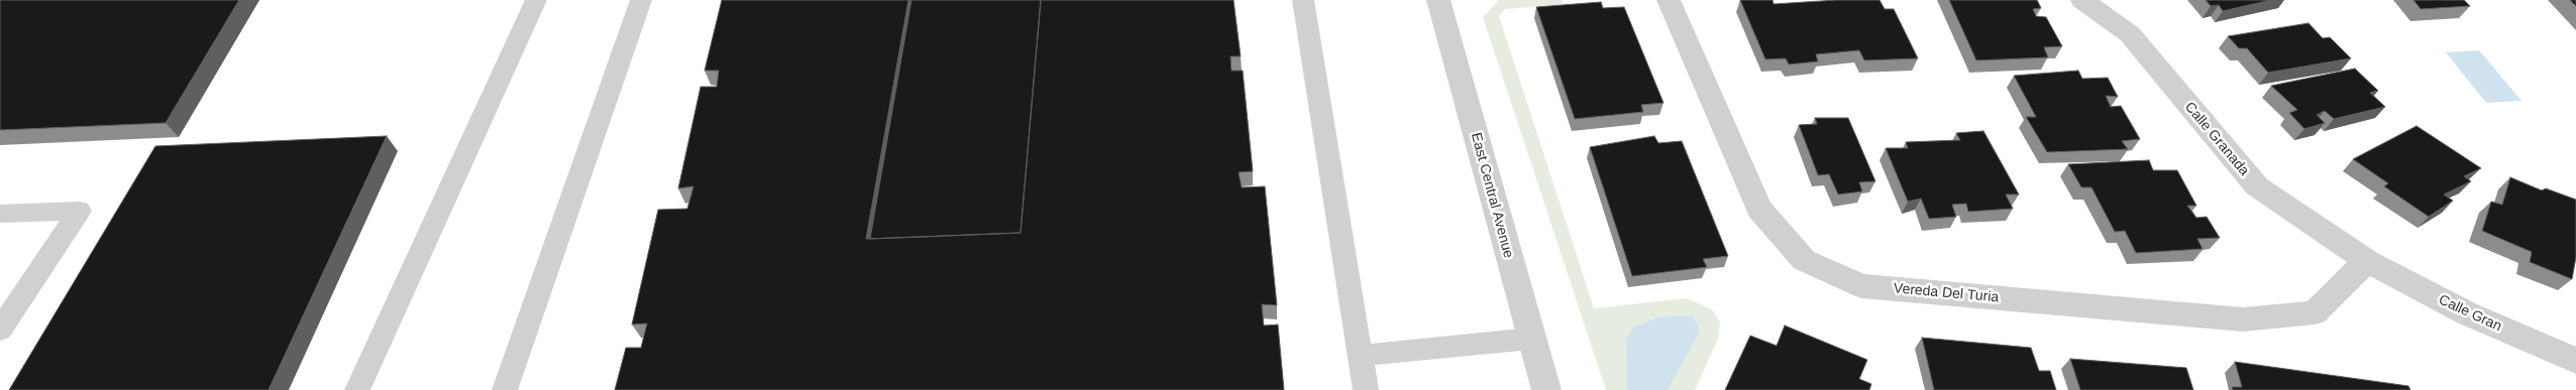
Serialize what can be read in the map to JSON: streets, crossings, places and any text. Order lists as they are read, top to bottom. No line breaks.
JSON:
{"streets":{"street":["Calle Granada","East Central Avenue","Vereda Del Turia","Calle Gran"]},"crossings":[["Calle Granada","Vereda Del Turia"],["Calle Granada","Calle Gran"],["Vereda Del Turia","Calle Gran"]]}
